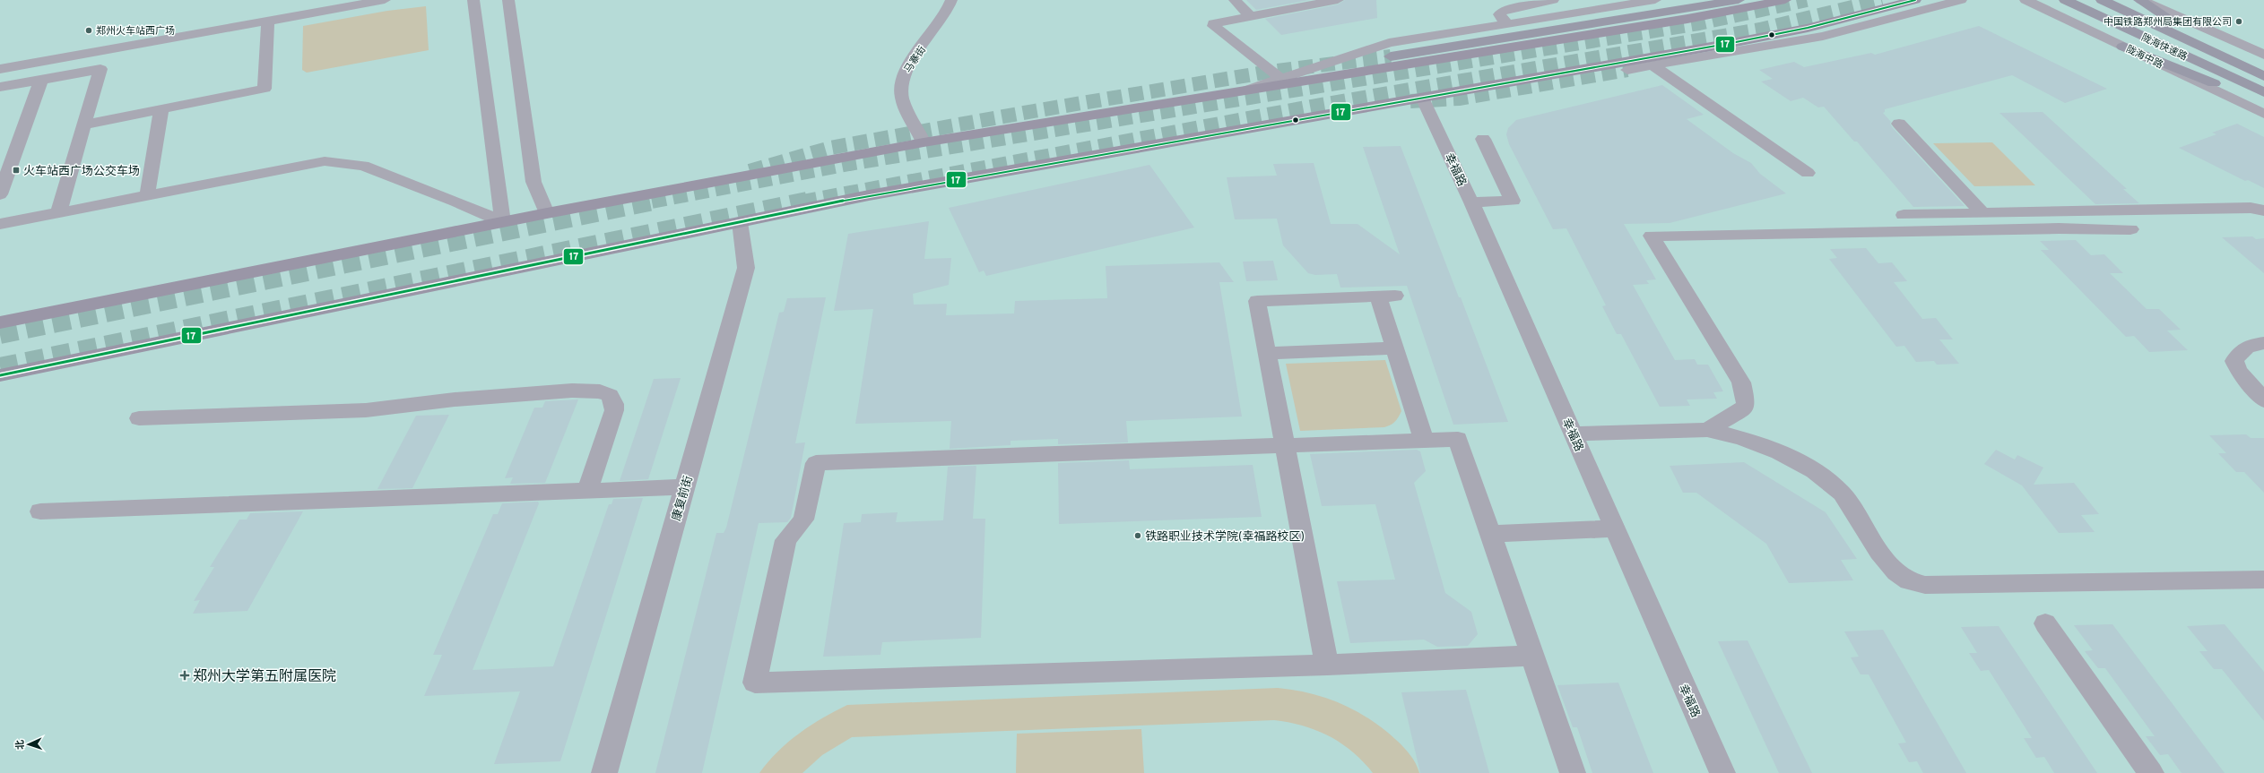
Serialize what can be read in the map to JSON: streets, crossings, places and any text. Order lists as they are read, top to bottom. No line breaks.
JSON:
{"streets":{"highway":["陇海快速路"],"street":["陇海中路","马寨街","幸福路","康复前街"]},"places":{"other":["中国铁路郑州局集团有限公司","郑州火车站西广场","铁路职业技术学院(幸福路校区)"],"transit":["火车站西广场公交车场"],"health":["郑州大学第五附属医院"]},"lines":["transit line 17"],"north":"left"}
